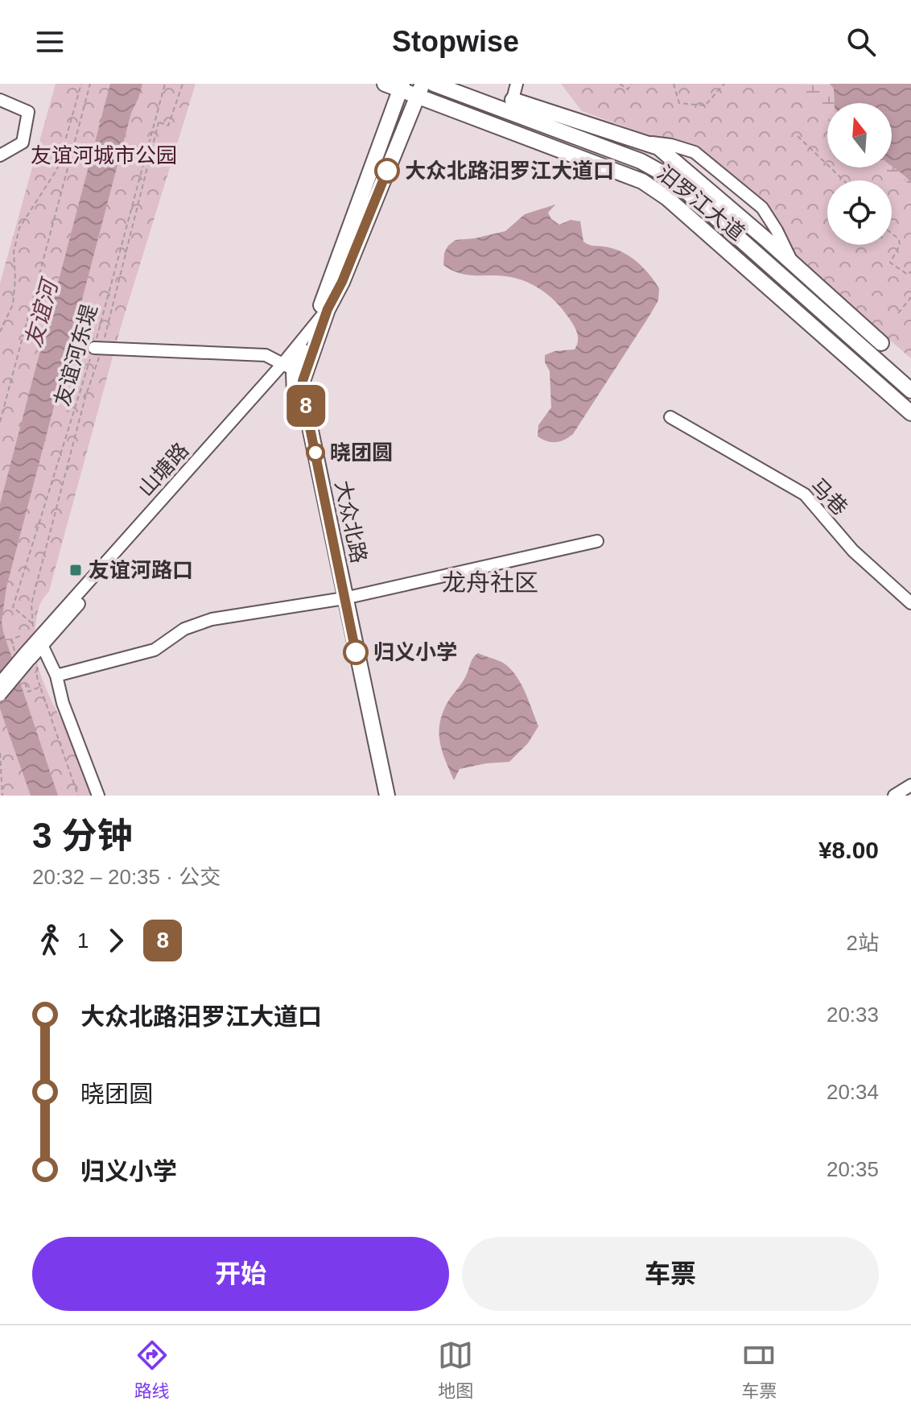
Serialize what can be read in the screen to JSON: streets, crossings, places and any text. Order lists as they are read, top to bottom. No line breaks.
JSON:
{"streets":{"main road":["汨罗江大道","大众北路"],"street":["山塘路","马巷"],"path":["友谊河东堤"]},"crossings":[["汨罗江大道","大众北路"],["山塘路","大众北路"]],"districts":["龙舟社区"],"water":["友谊河"],"parks":["友谊河城市公园"],"places":{"other":["大众北路汨罗江大道口","晓团圆","归义小学"],"transit":["友谊河路口"]},"lines":["bus line 8"],"north":"top","page":{"header":"Stopwise","on_map":"8","heading":["3 分钟","20:32 – 20:35 · 公交","¥8.00"],"legs":["1","8","2站"],"list":[{"name":"大众北路汨罗江大道口","value":"20:33"},{"name":"晓团圆","value":"20:34"},{"name":"归义小学","value":"20:35"}],"buttons":["开始","车票"],"tabs":["路线","地图","车票"]}}
